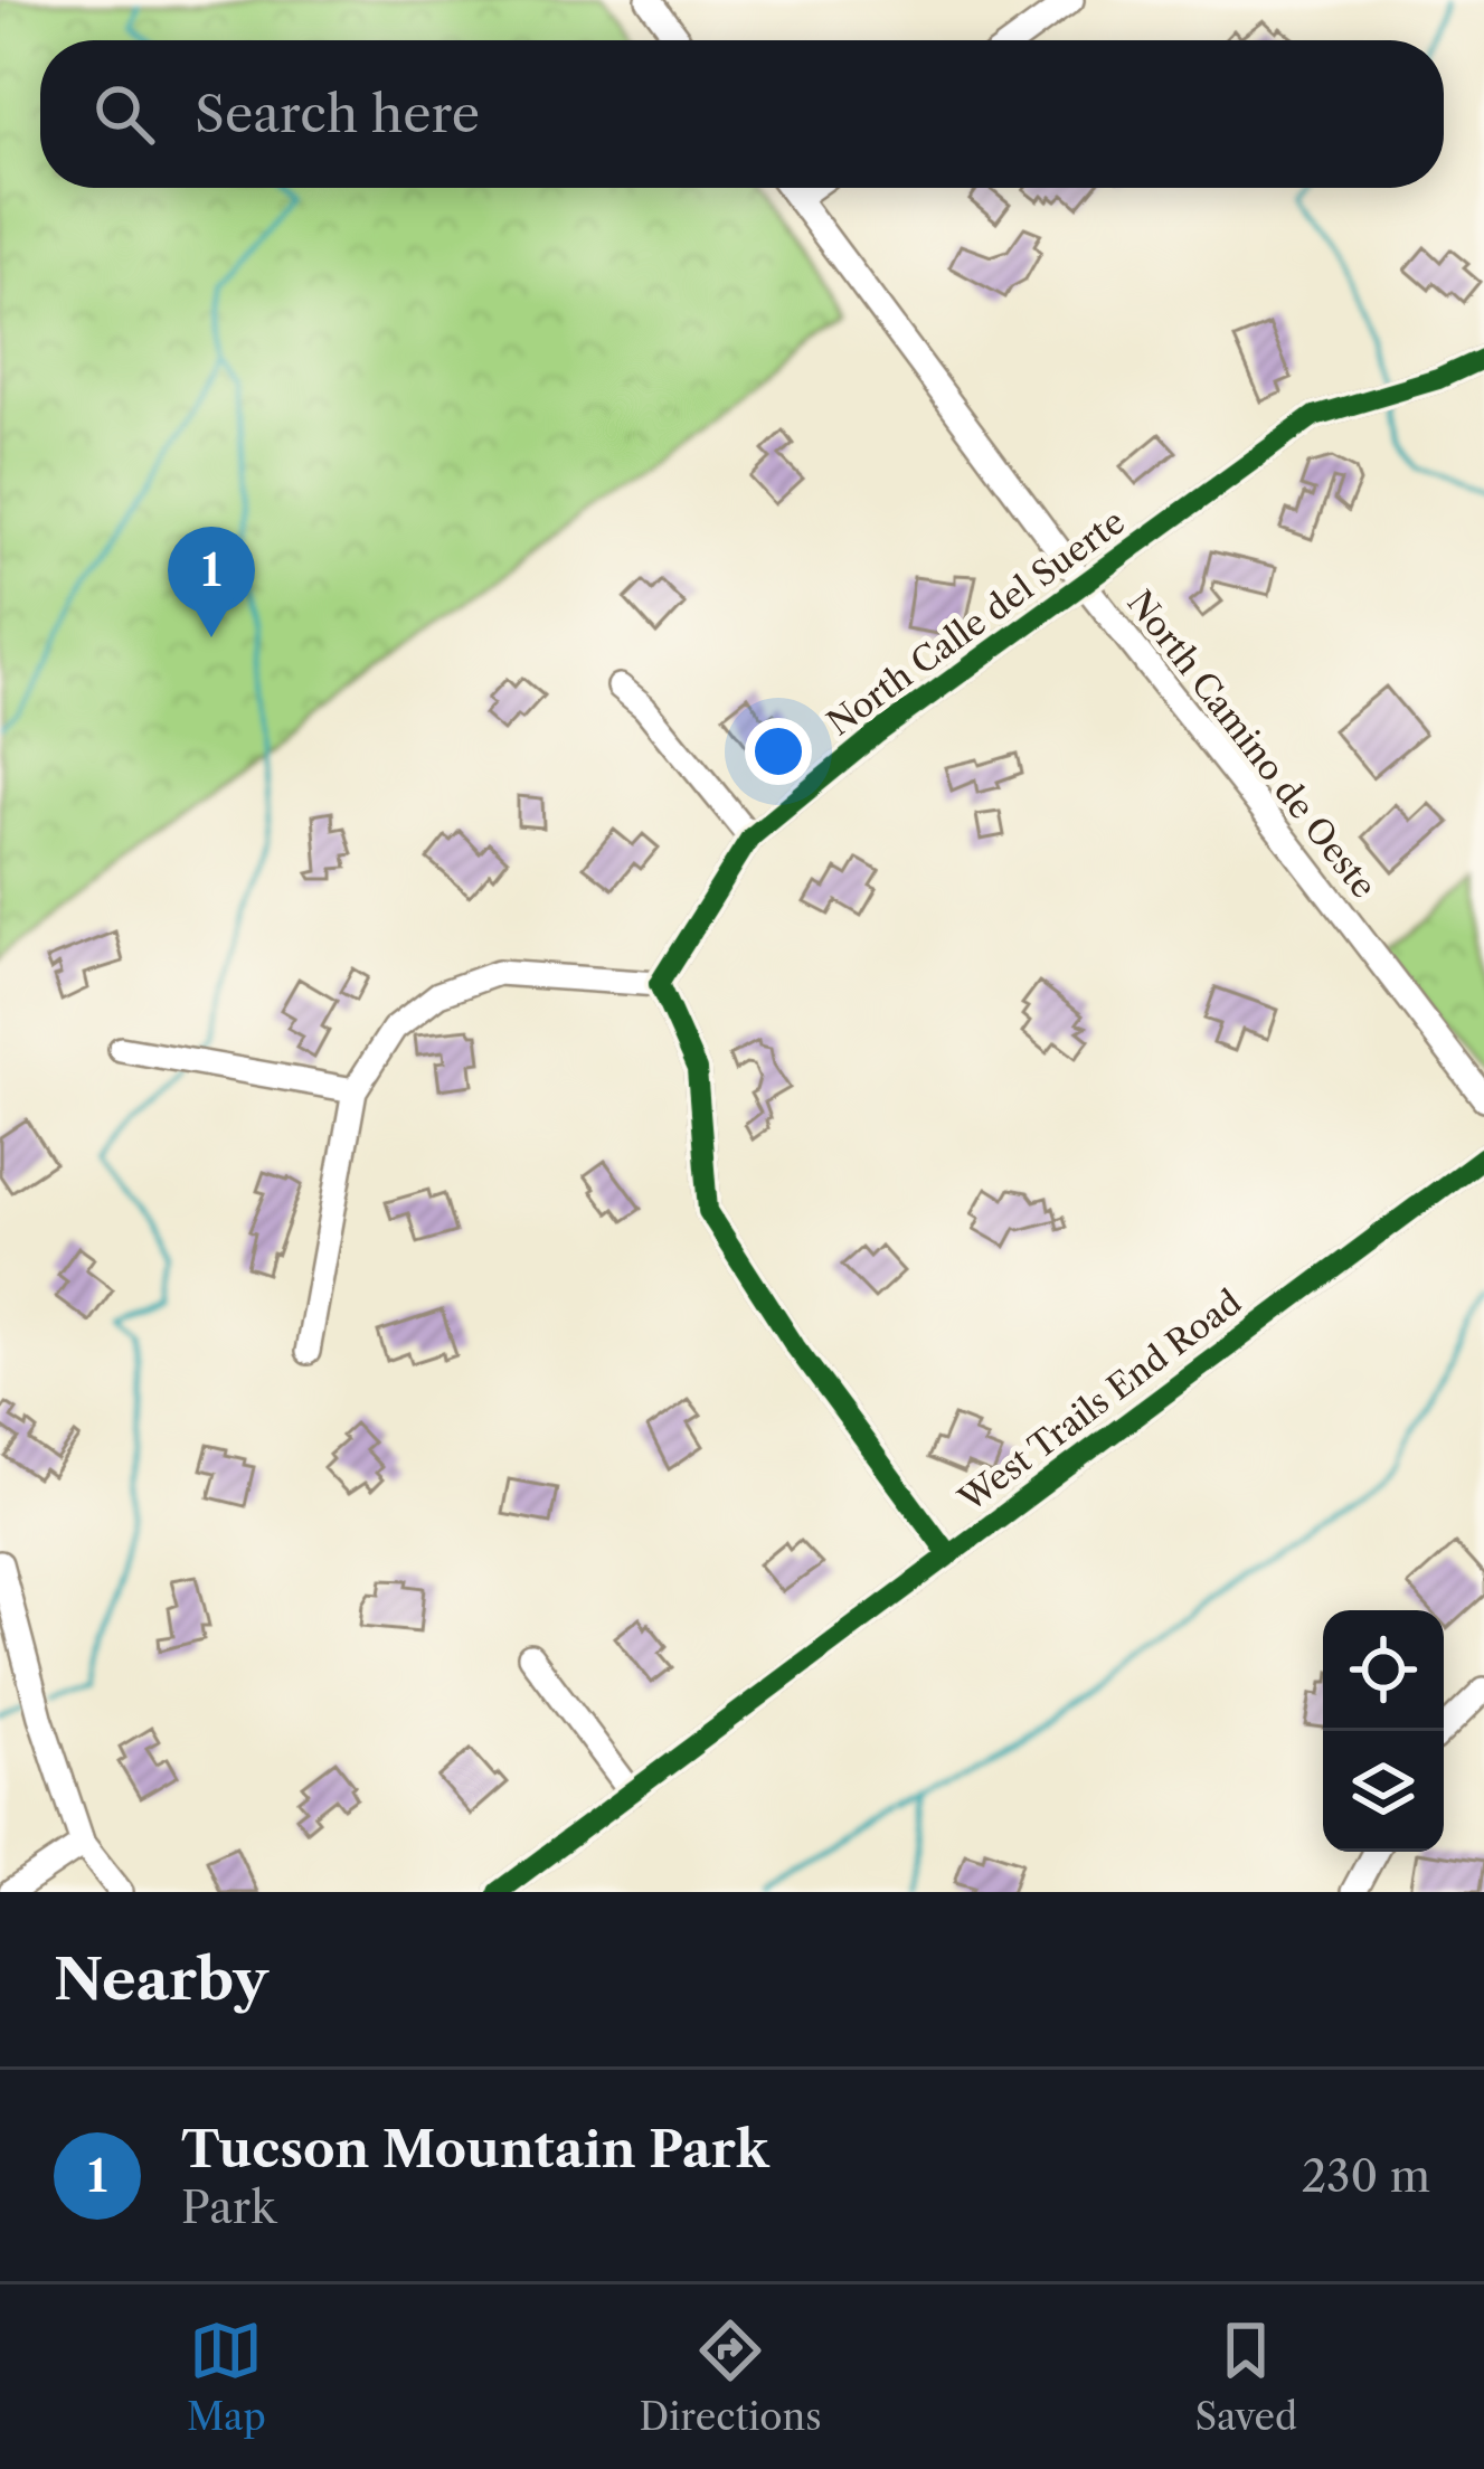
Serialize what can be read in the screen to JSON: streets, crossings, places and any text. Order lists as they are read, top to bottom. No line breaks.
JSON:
{"streets":{"street":["North Calle del Suerte","North Camino de Oeste","West Trails End Road"]},"crossings":[["North Calle del Suerte","North Camino de Oeste"]],"page":{"search":"Search here","pins":"1","heading":"Nearby","list":[{"mark":"1","name":"Tucson Mountain Park","note":"Park","value":"230 m"}],"nav":["Map","Directions","Saved"]}}
